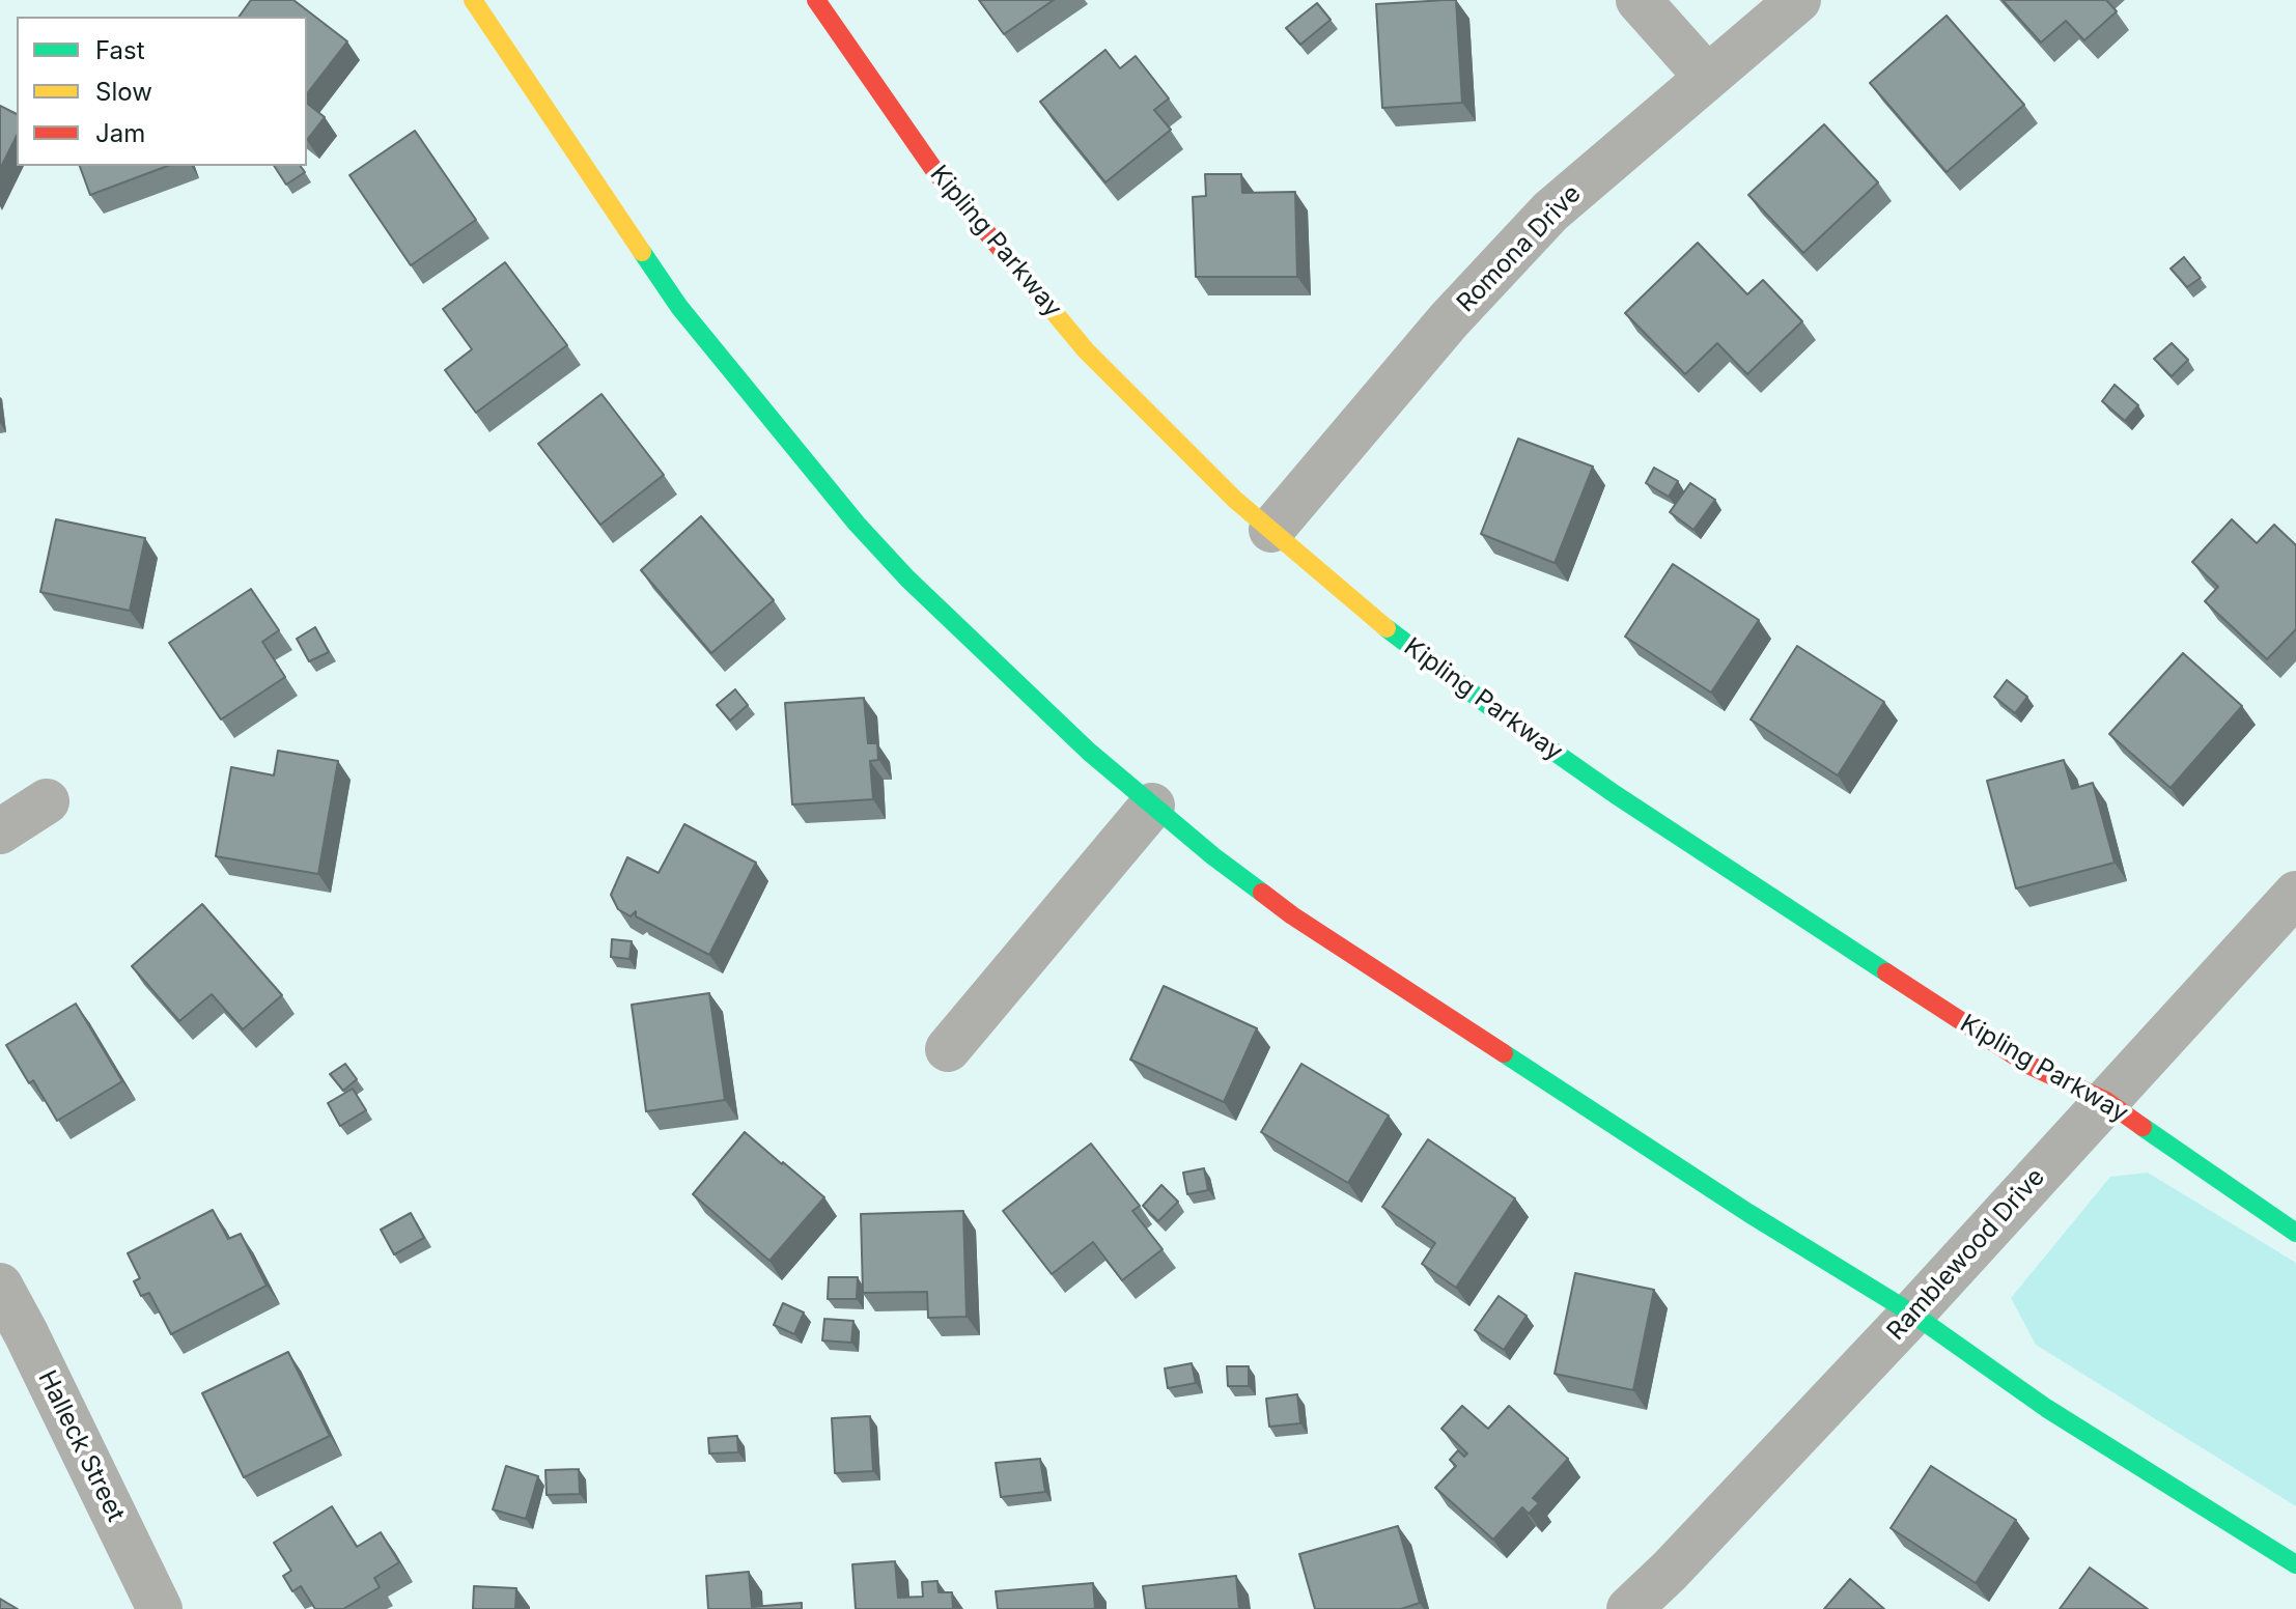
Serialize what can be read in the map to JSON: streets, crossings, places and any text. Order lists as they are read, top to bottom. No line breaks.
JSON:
{"streets":{"street":["Kipling Parkway","Romona Drive","Ramblewood Drive","Halleck Street"]},"crossings":[["Kipling Parkway","Romona Drive"],["Kipling Parkway","Ramblewood Drive"]],"legend":["Fast","Slow","Jam"]}
